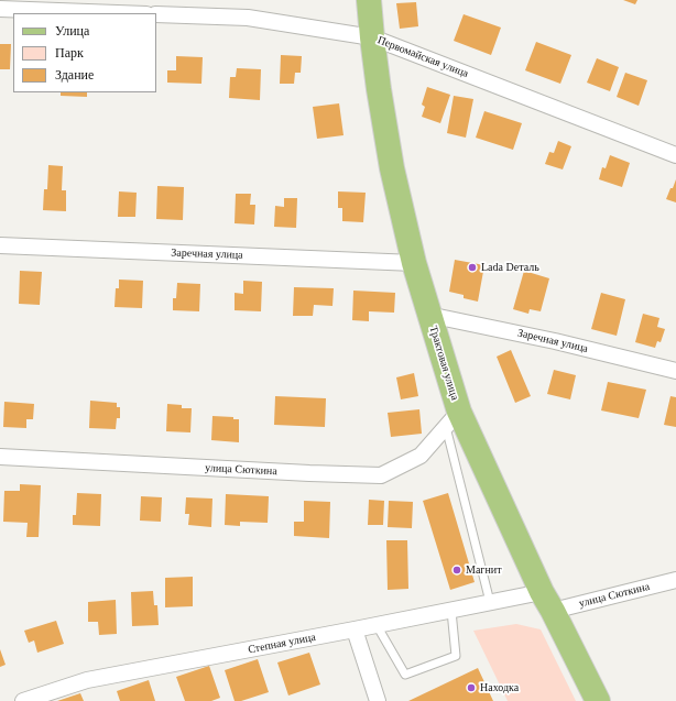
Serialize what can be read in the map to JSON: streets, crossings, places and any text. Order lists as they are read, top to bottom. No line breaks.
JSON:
{"streets":{"main road":["Трактовая улица"],"street":["Первомайская улица","Заречная улица","улица Сюткина","Степная улица"]},"crossings":[["Первомайская улица","Трактовая улица"],["Заречная улица","Трактовая улица"],["Трактовая улица","улица Сюткина"],["Трактовая улица","Степная улица"],["улица Сюткина","Степная улица"]],"places":["Lada Dеталь","Магнит","Находка"],"legend":["Улица","Парк","Здание"]}
